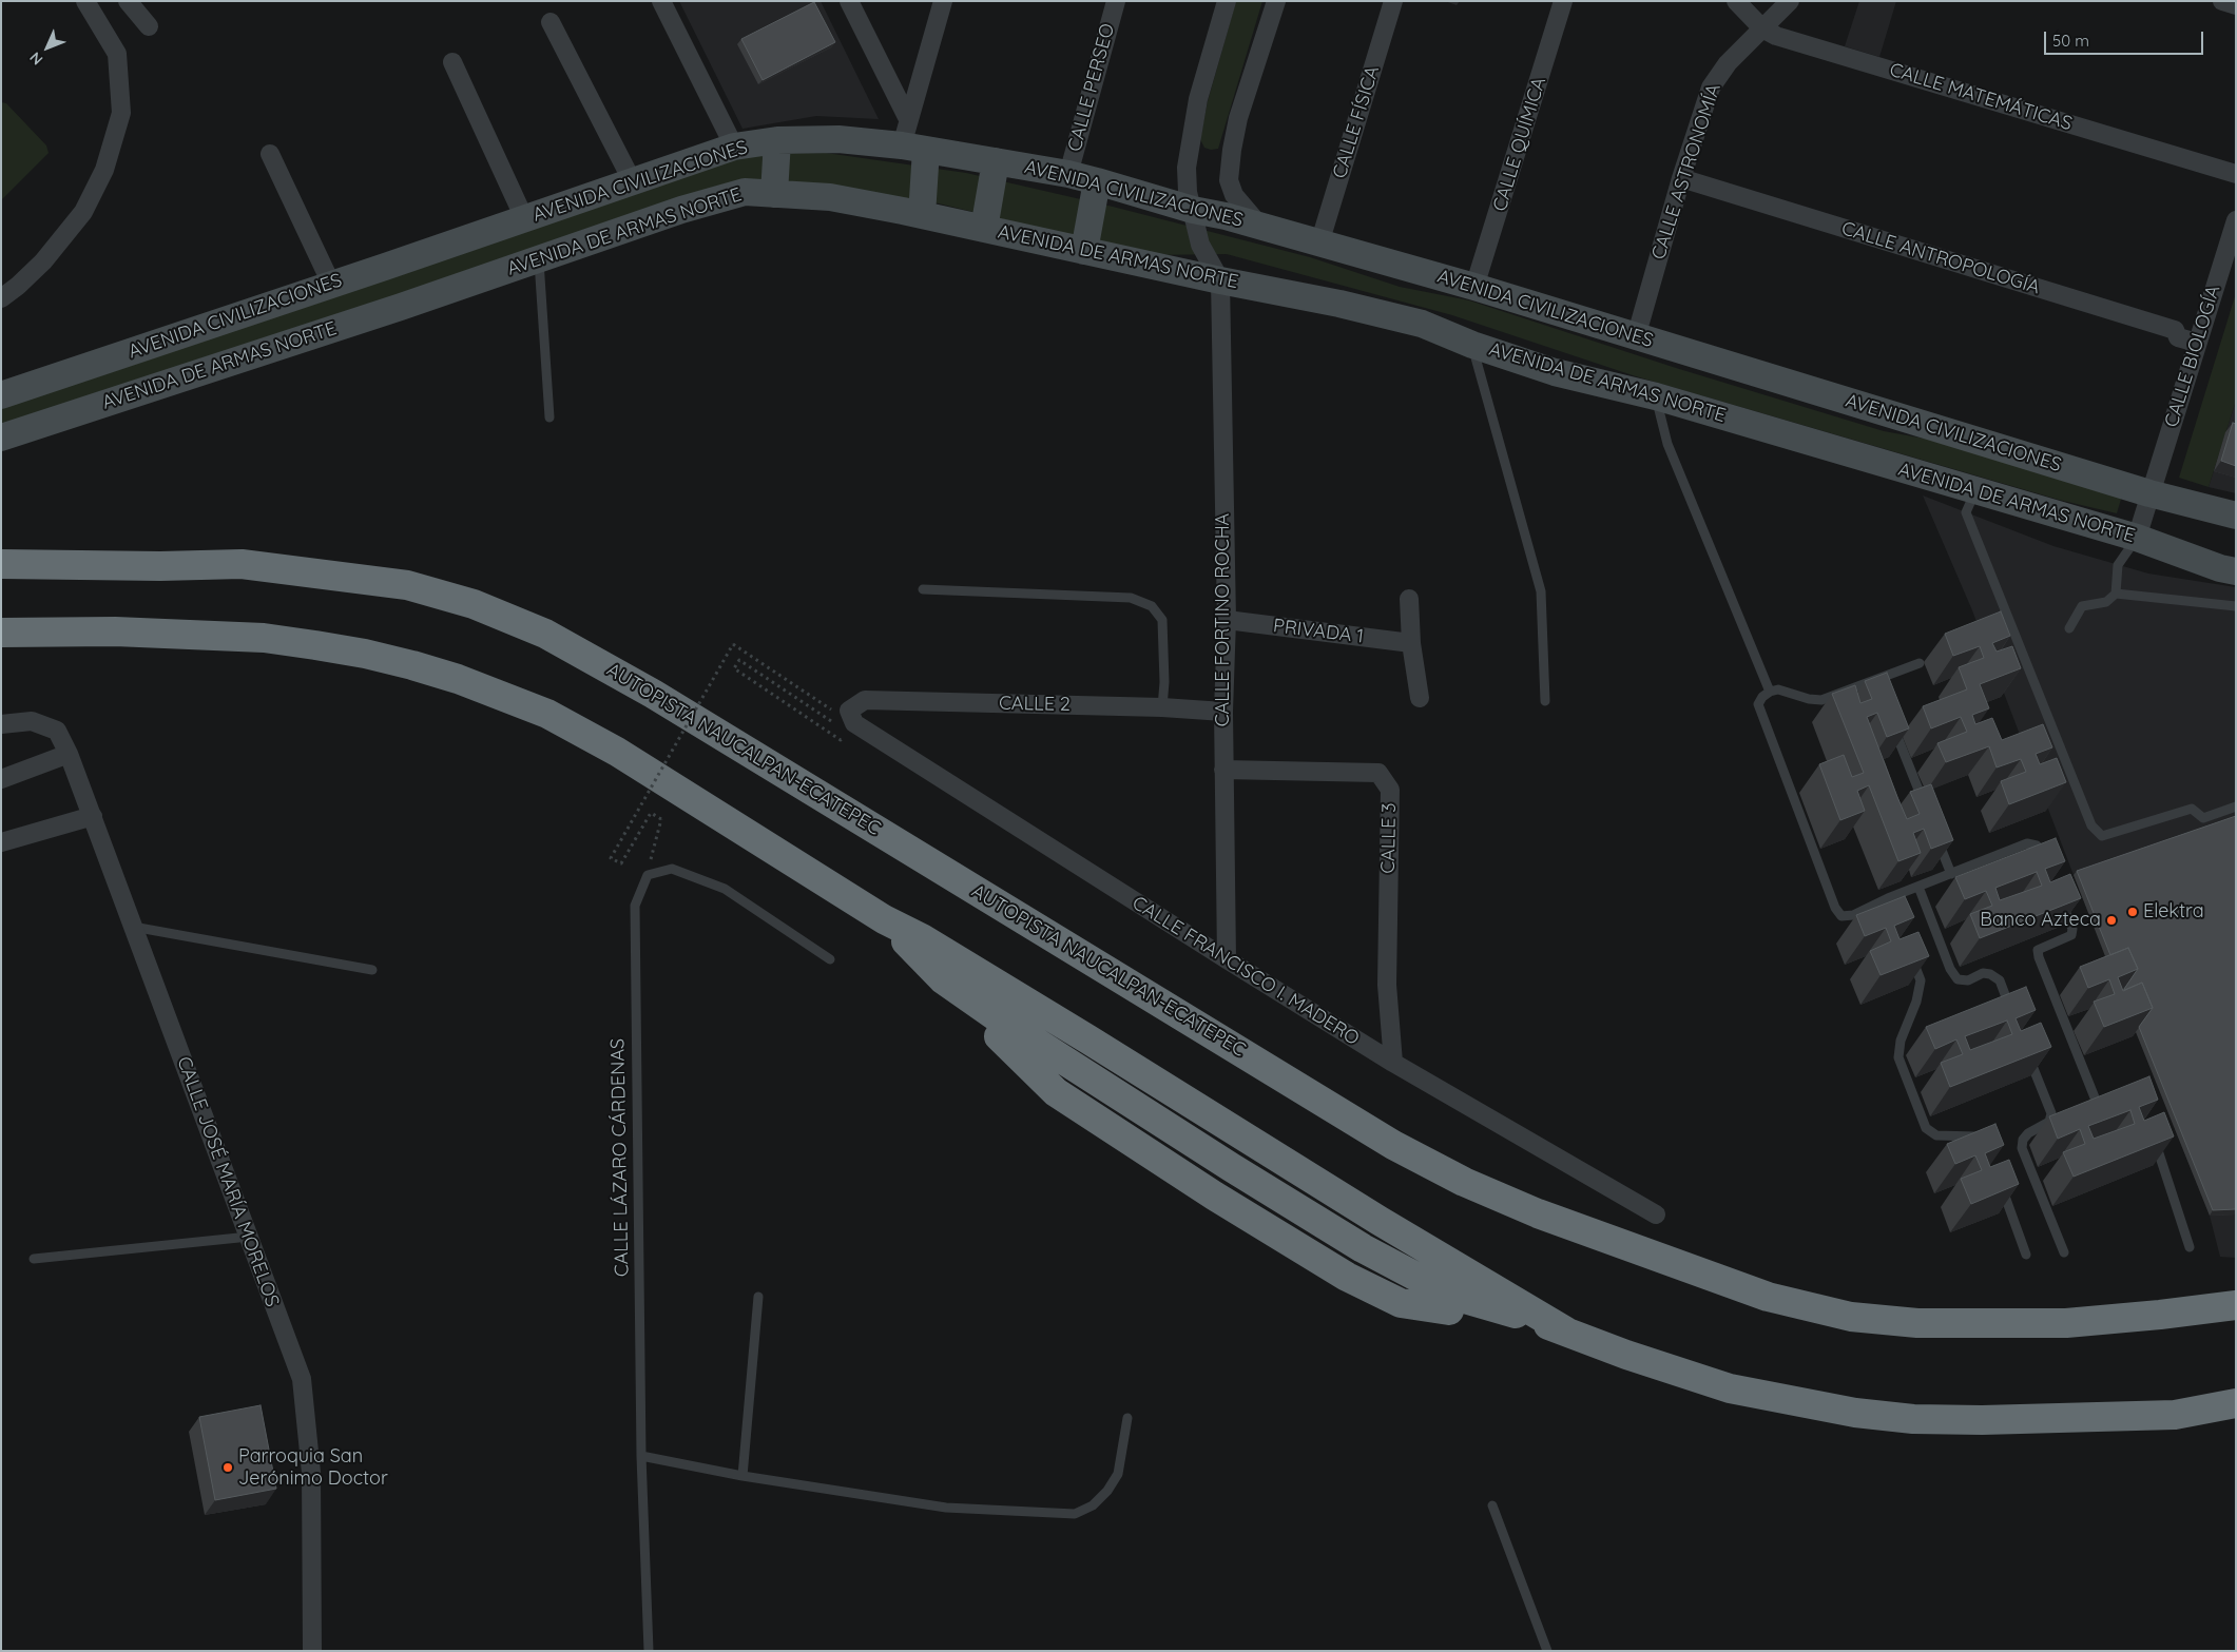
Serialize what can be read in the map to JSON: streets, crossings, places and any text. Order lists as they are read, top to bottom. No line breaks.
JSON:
{"streets":{"highway":["AUTOPISTA NAUCALPAN-ECATEPEC"],"main road":["AVENIDA CIVILIZACIONES","AVENIDA DE ARMAS NORTE"],"street":["CALLE PERSEO","CALLE MATEMÁTICAS","CALLE FÍSICA","CALLE QUÍMICA","CALLE ASTRONOMÍA","CALLE ANTROPOLOGÍA","CALLE BIOLOGÍA","CALLE FORTINO ROCHA","PRIVADA 1","CALLE 2","CALLE 3","CALLE FRANCISCO I. MADERO","CALLE JOSÉ MARÍA MORELOS"],"lane":["CALLE LÁZARO CÁRDENAS"]},"crossings":[["CALLE PERSEO","AVENIDA CIVILIZACIONES"],["CALLE MATEMÁTICAS","CALLE ASTRONOMÍA"],["CALLE FÍSICA","AVENIDA CIVILIZACIONES"],["CALLE QUÍMICA","AVENIDA CIVILIZACIONES"],["CALLE ASTRONOMÍA","AVENIDA CIVILIZACIONES"],["CALLE ASTRONOMÍA","CALLE ANTROPOLOGÍA"],["AVENIDA CIVILIZACIONES","CALLE BIOLOGÍA"],["AVENIDA DE ARMAS NORTE","CALLE BIOLOGÍA"],["AVENIDA DE ARMAS NORTE","CALLE FORTINO ROCHA"],["CALLE ANTROPOLOGÍA","CALLE BIOLOGÍA"],["CALLE FORTINO ROCHA","PRIVADA 1"],["CALLE FORTINO ROCHA","CALLE 2"],["CALLE FORTINO ROCHA","CALLE 3"],["CALLE FORTINO ROCHA","CALLE FRANCISCO I. MADERO"],["CALLE 2","CALLE FRANCISCO I. MADERO"],["CALLE 3","CALLE FRANCISCO I. MADERO"]],"places":["Elektra","Banco Azteca","Parroquia San Jerónimo Doctor"],"scale_bar":"50 m","north":"bottom left"}
